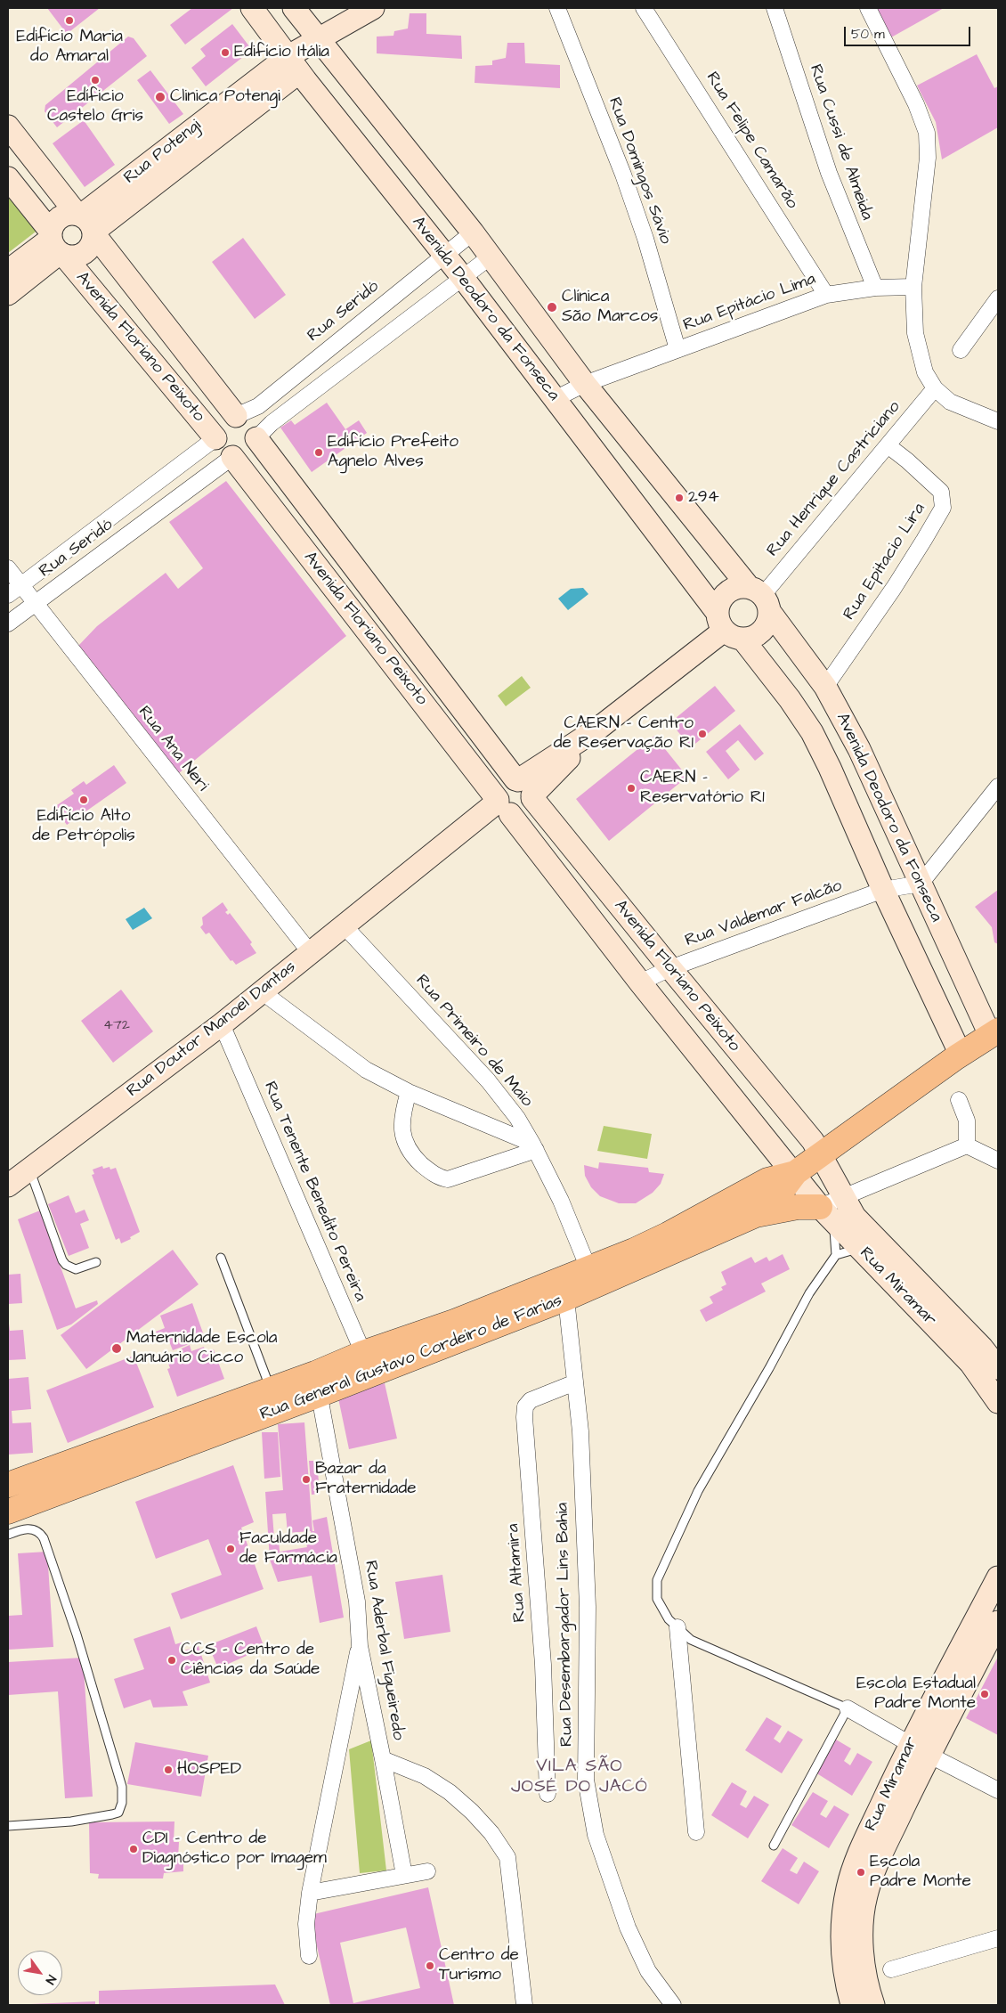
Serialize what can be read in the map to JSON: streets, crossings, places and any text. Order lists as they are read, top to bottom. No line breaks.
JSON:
{"streets":{"main road":["Rua Potengi","Avenida Deodoro da Fonseca","Avenida Floriano Peixoto","Rua Doutor Manoel Dantas","Rua Miramar","Rua General Gustavo Cordeiro de Farias"],"street":["Rua Felipe Camarão","Rua Cussi de Almeida","Rua Domingos Sávio","Rua Epitácio Lima","Rua Seridó","Rua Henrique Castriciano","Rua Epitacio Lira","Rua Ana Neri","Rua Valdemar Falcão","Rua Primeiro de Maio","Rua Tenente Benedito Pereira","Rua Altamira","Rua Desembargador Lins Bahia","Rua Aderbal Figueiredo"]},"crossings":[["Rua Felipe Camarão","Rua Epitácio Lima"],["Rua Cussi de Almeida","Rua Epitácio Lima"],["Rua Potengi","Avenida Deodoro da Fonseca"],["Rua Potengi","Avenida Floriano Peixoto"],["Rua Domingos Sávio","Rua Epitácio Lima"],["Rua Epitácio Lima","Avenida Deodoro da Fonseca"],["Avenida Deodoro da Fonseca","Rua Seridó"],["Avenida Deodoro da Fonseca","Rua Henrique Castriciano"],["Avenida Deodoro da Fonseca","Rua Epitacio Lira"],["Avenida Deodoro da Fonseca","Rua Valdemar Falcão"],["Avenida Deodoro da Fonseca","Rua General Gustavo Cordeiro de Farias"],["Rua Seridó","Avenida Floriano Peixoto"],["Rua Seridó","Rua Ana Neri"],["Avenida Floriano Peixoto","Rua Valdemar Falcão"],["Avenida Floriano Peixoto","Rua Doutor Manoel Dantas"],["Avenida Floriano Peixoto","Rua Miramar"],["Avenida Floriano Peixoto","Rua General Gustavo Cordeiro de Farias"],["Rua Henrique Castriciano","Rua Epitacio Lira"],["Rua Ana Neri","Rua Doutor Manoel Dantas"],["Rua Doutor Manoel Dantas","Rua Primeiro de Maio"],["Rua Doutor Manoel Dantas","Rua Tenente Benedito Pereira"],["Rua Primeiro de Maio","Rua General Gustavo Cordeiro de Farias"],["Rua Tenente Benedito Pereira","Rua General Gustavo Cordeiro de Farias"],["Rua Miramar","Rua General Gustavo Cordeiro de Farias"],["Rua General Gustavo Cordeiro de Farias","Rua Desembargador Lins Bahia"],["Rua General Gustavo Cordeiro de Farias","Rua Aderbal Figueiredo"],["Rua Altamira","Rua Desembargador Lins Bahia"]],"districts":["VILA SÃO JOSÉ DO JACÓ"],"places":["Edifício Maria do Amaral","Edifício Itália","Edíficio Castelo Gris","Clinica Potengi","Clínica São Marcos","Edifício Prefeito Agnelo Alves","294","CAERN - Centro de Reservação R1","CAERN - Reservatório R1","Edifício Alto de Petrópolis","Maternidade Escola Januário Cicco","Bazar da Fraternidade","Faculdade de Farmácia","CCS - Centro de Ciências da Saúde","Escola Estadual Padre Monte","HOSPED","CDI - Centro de Diagnóstico por Imagem","Escola Padre Monte","Centro de Turismo"],"house_numbers":["472"],"scale_bar":"50 m","north":"bottom right"}
